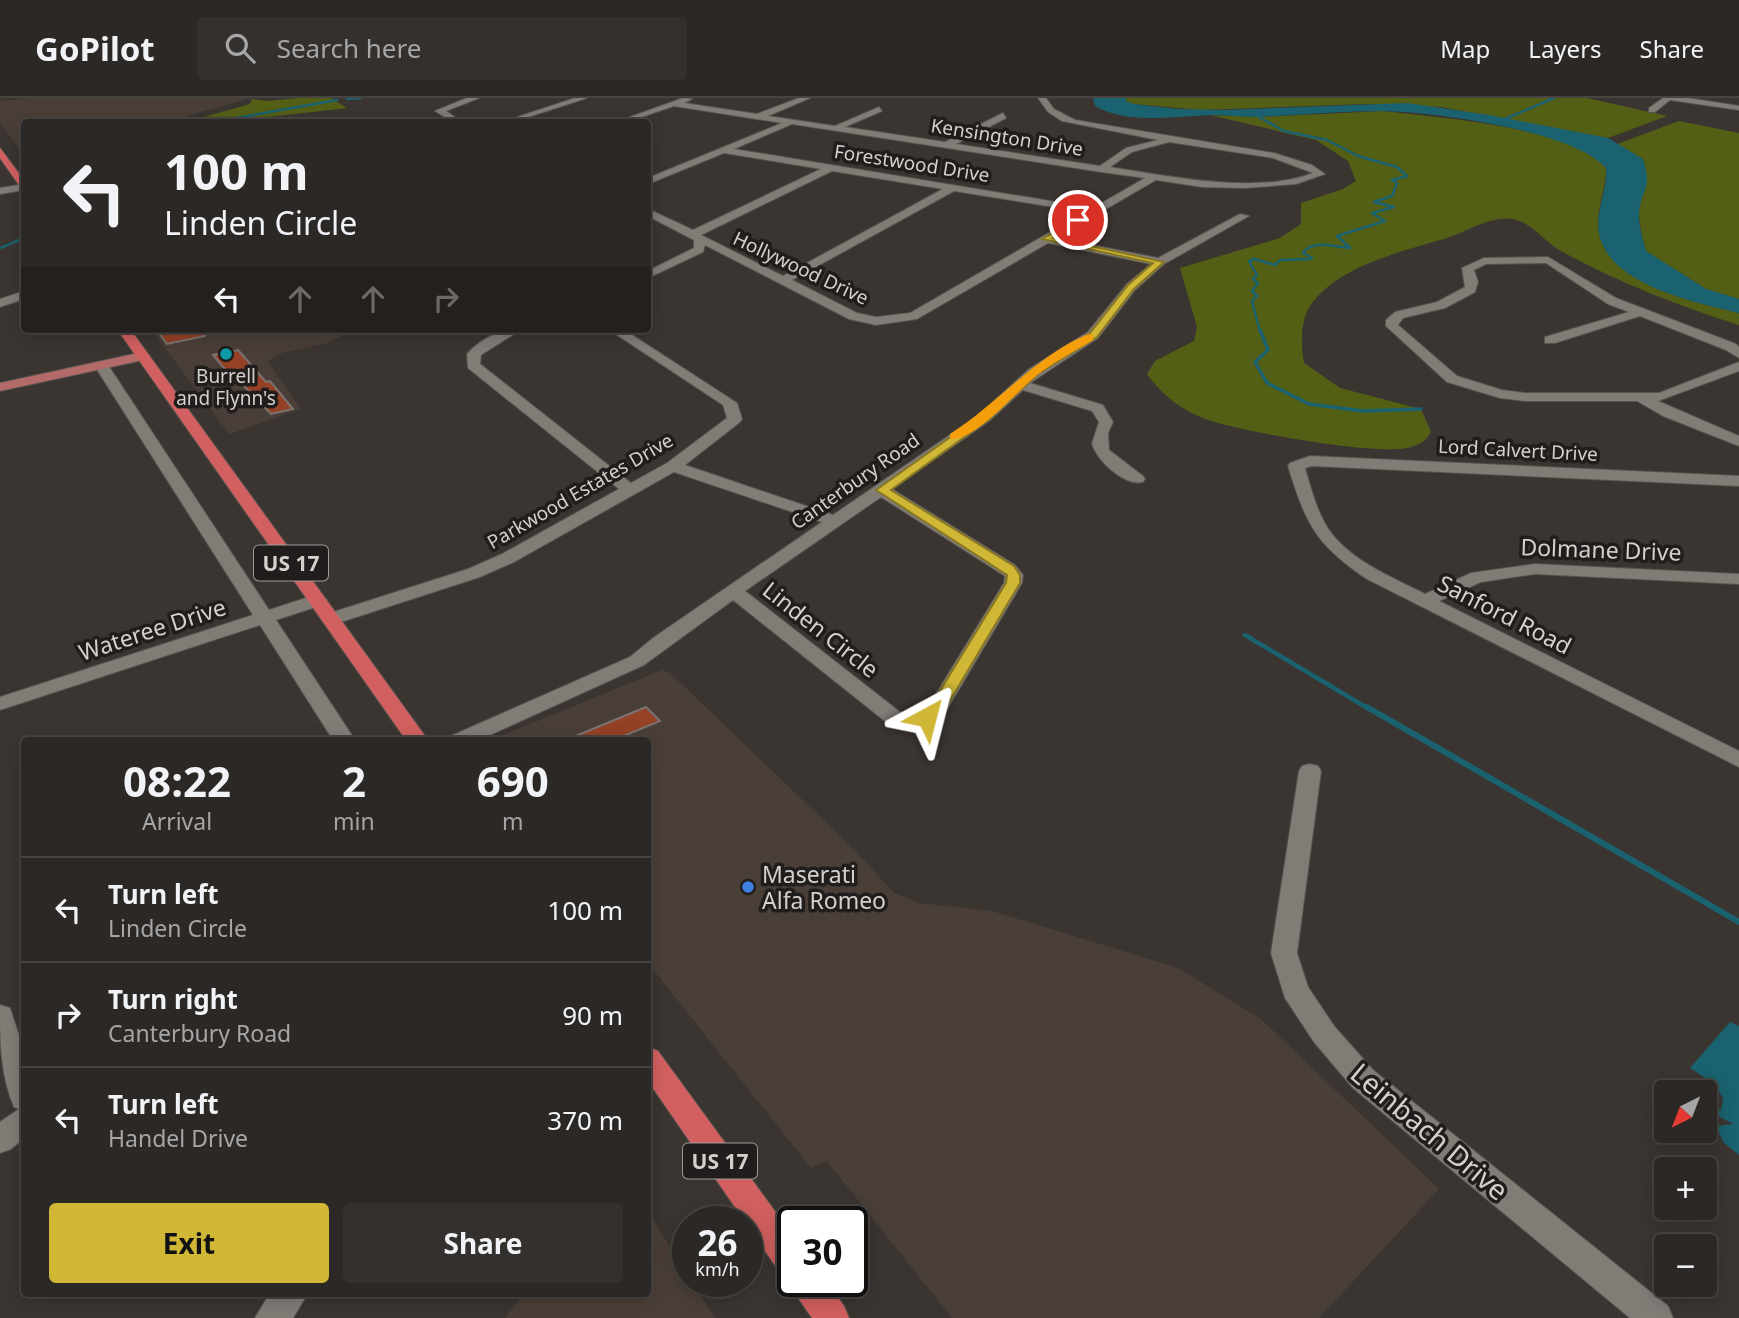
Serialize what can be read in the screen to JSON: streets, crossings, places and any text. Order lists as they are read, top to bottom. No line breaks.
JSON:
{"streets":{"highway":["US 17"],"street":["Kensington Drive","Forestwood Drive","Hollywood Drive","Lord Calvert Drive","Canterbury Road","Parkwood Estates Drive","Dolmane Drive","Sanford Road","Wateree Drive","Linden Circle","Leinbach Drive"]},"crossings":[["Kensington Drive","Hollywood Drive"],["Forestwood Drive","Hollywood Drive"],["Lord Calvert Drive","Sanford Road"],["Canterbury Road","Linden Circle"],["Parkwood Estates Drive","US 17"],["Dolmane Drive","Sanford Road"],["US 17","Wateree Drive"]],"places":["Burrell and Flynn's","Maserati Alfa Romeo"],"north":"bottom left","page":{"header":"GoPilot","search":"Search here","nav":["Map","Layers","Share"],"turn":["100 m","Linden Circle"],"eta":["08:22","Arrival","2","min","690","m"],"list":[{"name":"Turn left","note":"Linden Circle","value":"100 m"},{"name":"Turn right","note":"Canterbury Road","value":"90 m"},{"name":"Turn left","note":"Handel Drive","value":"370 m"}],"map_buttons":["+","−"],"buttons":["Exit","Share"],"speed":"26 km/h","limit":"30"}}
